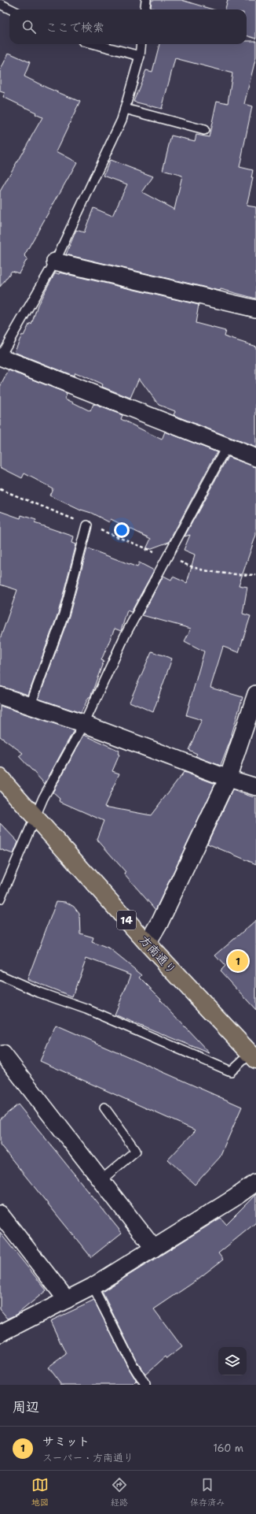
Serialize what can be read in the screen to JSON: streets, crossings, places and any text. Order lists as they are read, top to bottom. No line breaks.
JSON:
{"streets":{"main road":["14","方南通り"]},"page":{"search":"ここで検索","pins":"1","heading":"周辺","list":[{"mark":"1","name":"サミット","note":"スーパー · 方南通り","value":"160 m"}],"nav":["地図","経路","保存済み"]}}
